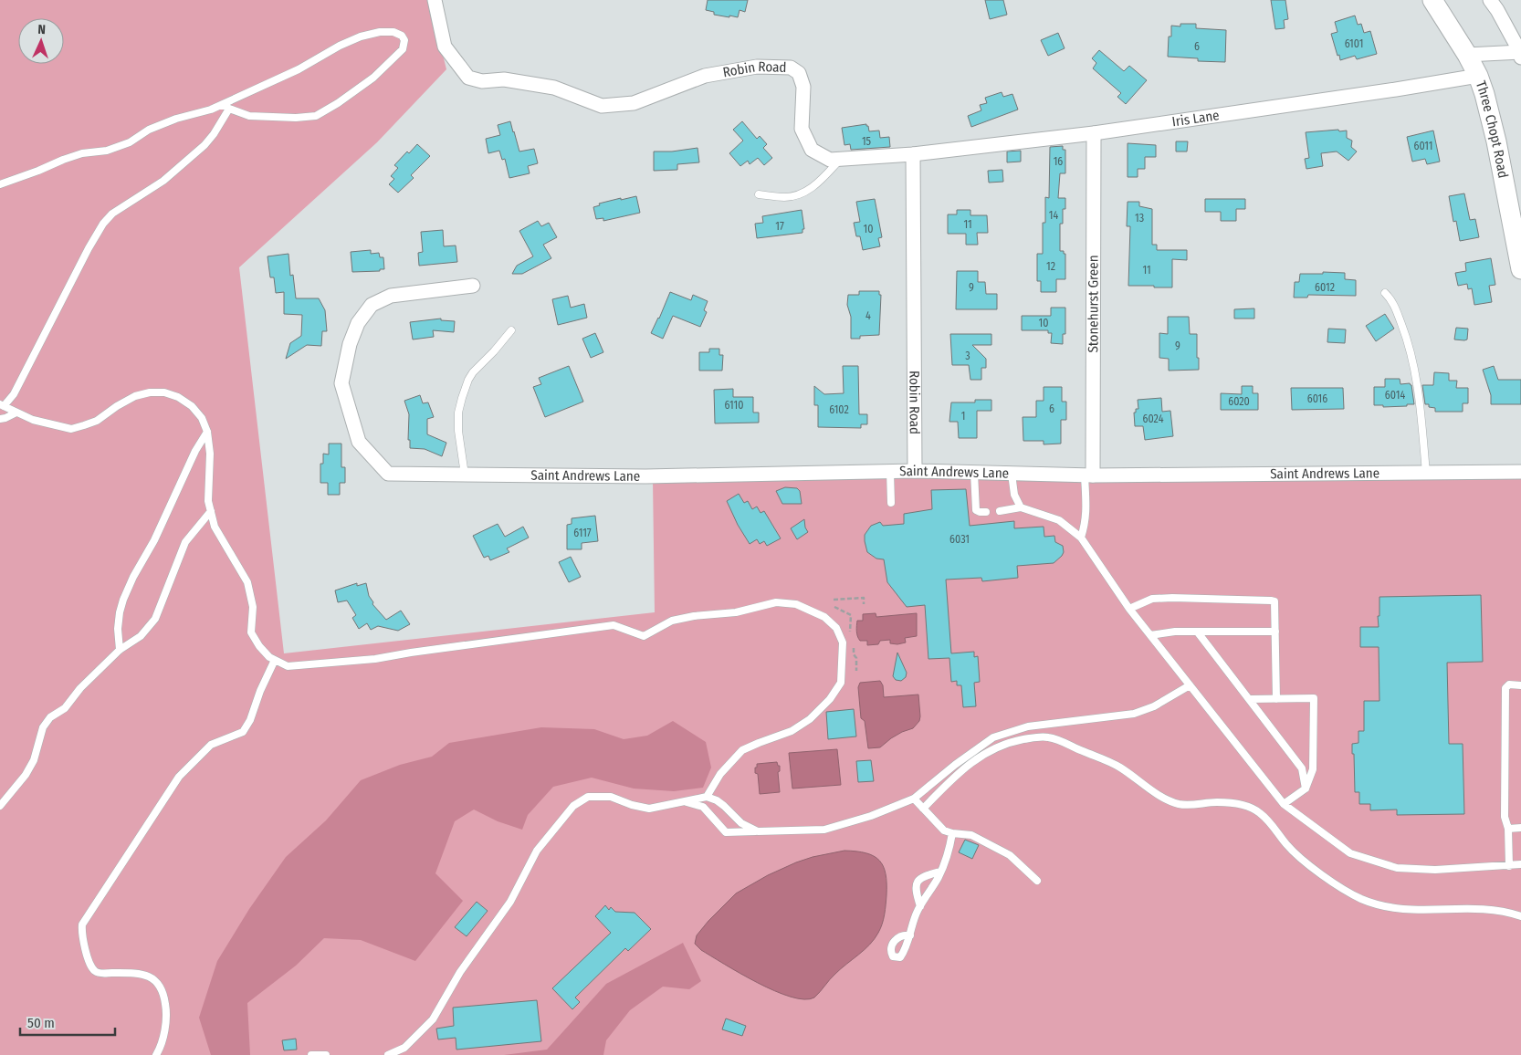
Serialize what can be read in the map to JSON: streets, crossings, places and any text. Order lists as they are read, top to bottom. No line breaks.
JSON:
{"streets":{"main road":["Three Chopt Road"],"street":["Robin Road","Iris Lane","Stonehurst Green","Saint Andrews Lane"]},"crossings":[["Robin Road","Iris Lane"],["Robin Road","Saint Andrews Lane"],["Iris Lane","Three Chopt Road"],["Iris Lane","Stonehurst Green"],["Stonehurst Green","Saint Andrews Lane"]],"house_numbers":["6101","6","15","6011","16","14","13","11","17","10","12","11","9","6012","4","10","9","3","6014","6016","6020","6110","6","6102","1","6024","6117","6031"],"scale_bar":"50 m","north":"top"}
